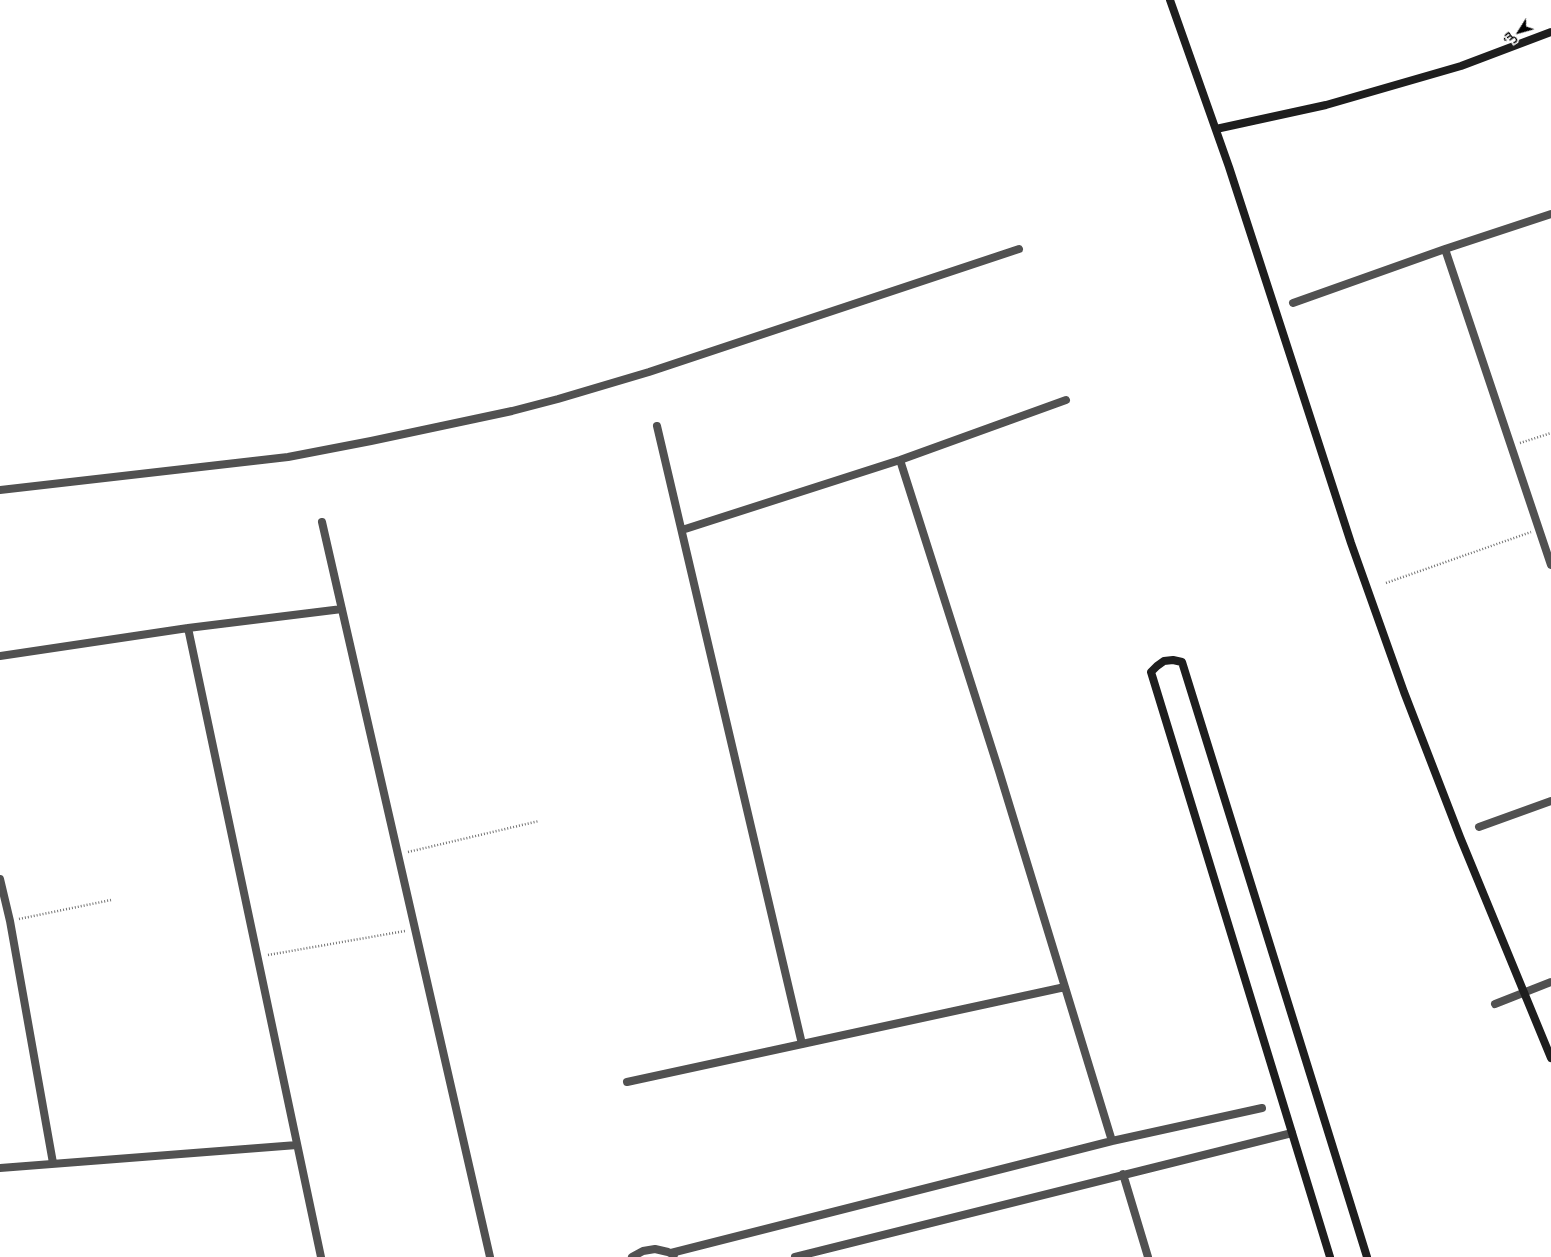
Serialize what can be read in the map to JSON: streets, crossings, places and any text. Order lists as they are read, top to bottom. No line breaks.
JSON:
{"north":"bottom left"}
